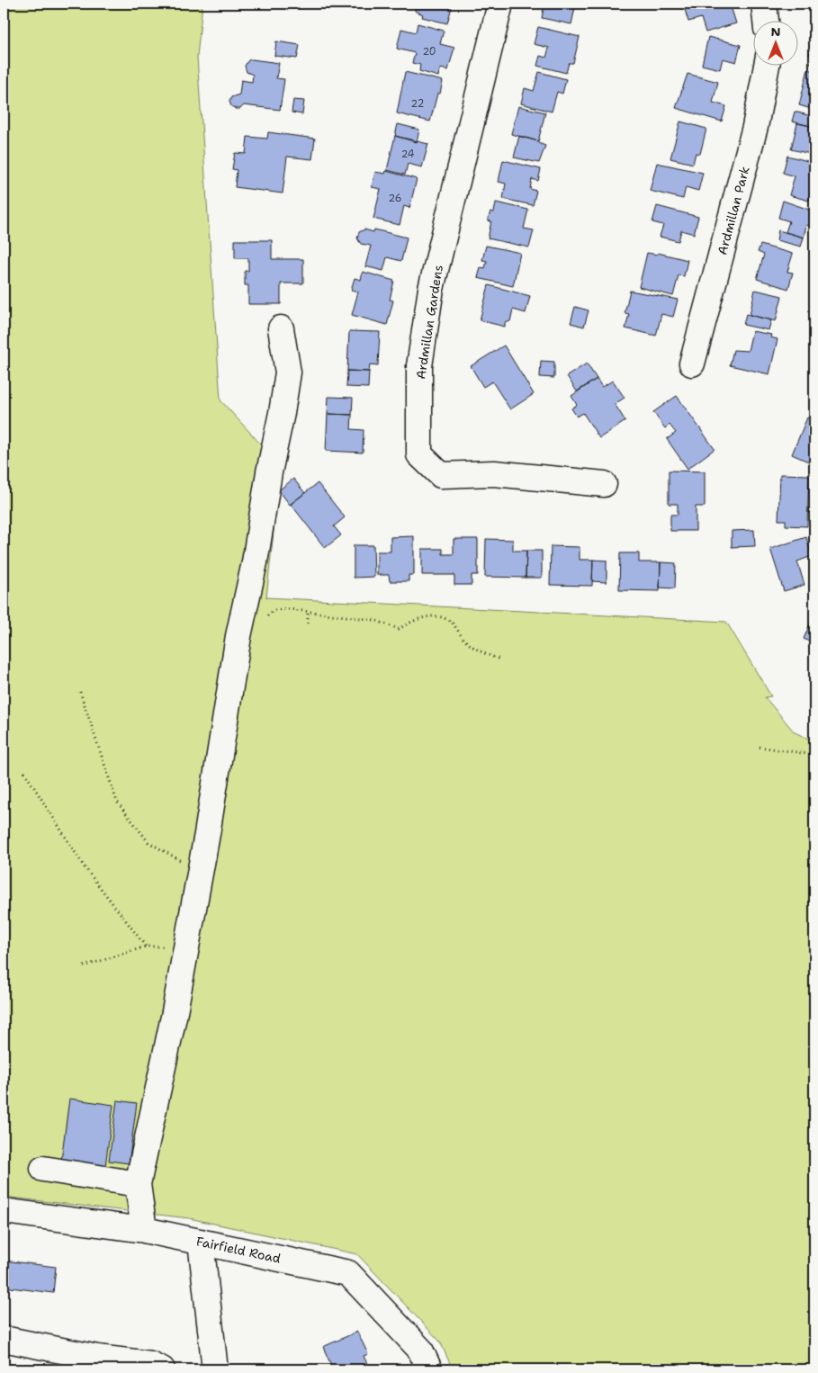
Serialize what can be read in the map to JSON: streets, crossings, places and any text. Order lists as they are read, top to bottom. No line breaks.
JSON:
{"streets":{"street":["Ardmillan Park","Ardmillan Gardens","Fairfield Road"]},"house_numbers":["20","22","24","26"],"north":"top"}
